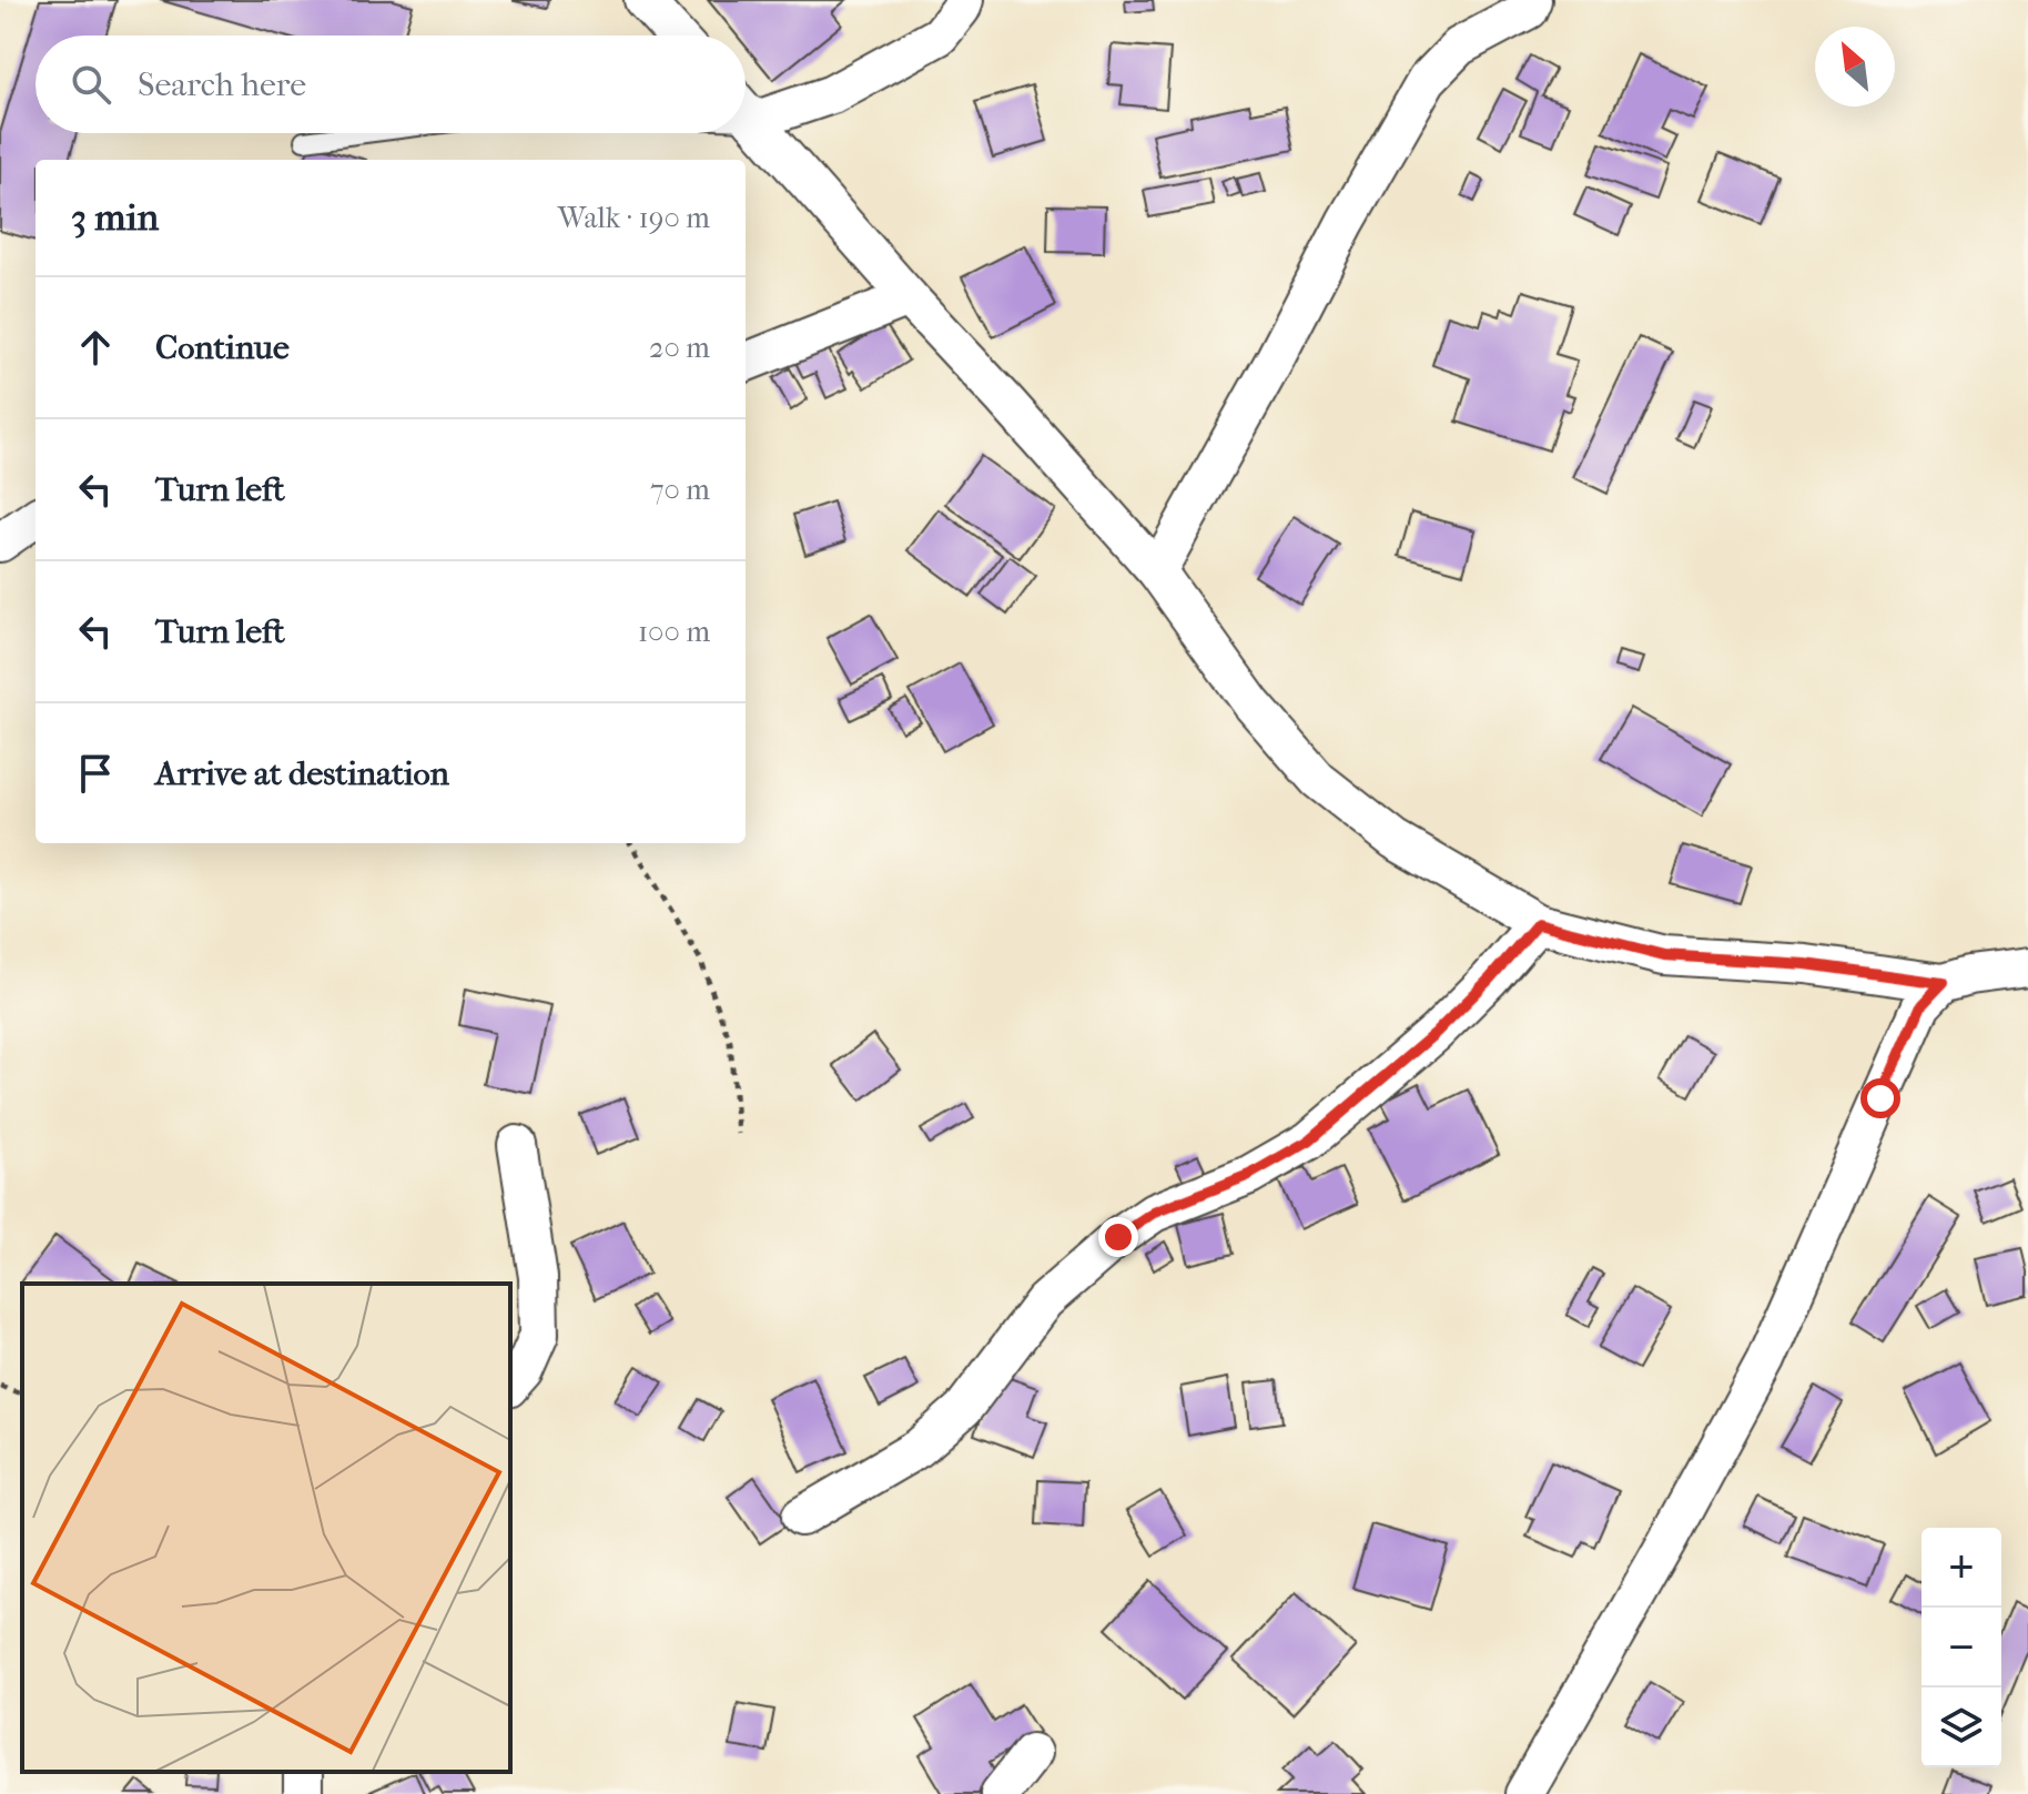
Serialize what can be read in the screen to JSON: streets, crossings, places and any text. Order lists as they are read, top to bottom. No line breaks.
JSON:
{"north":"top left","page":{"search":"Search here","heading":["3 min","Walk · 190 m"],"list":[["Continue","20 m"],["Turn left","70 m"],["Turn left","100 m"],"Arrive at destination"],"map_buttons":["+","−"]}}
